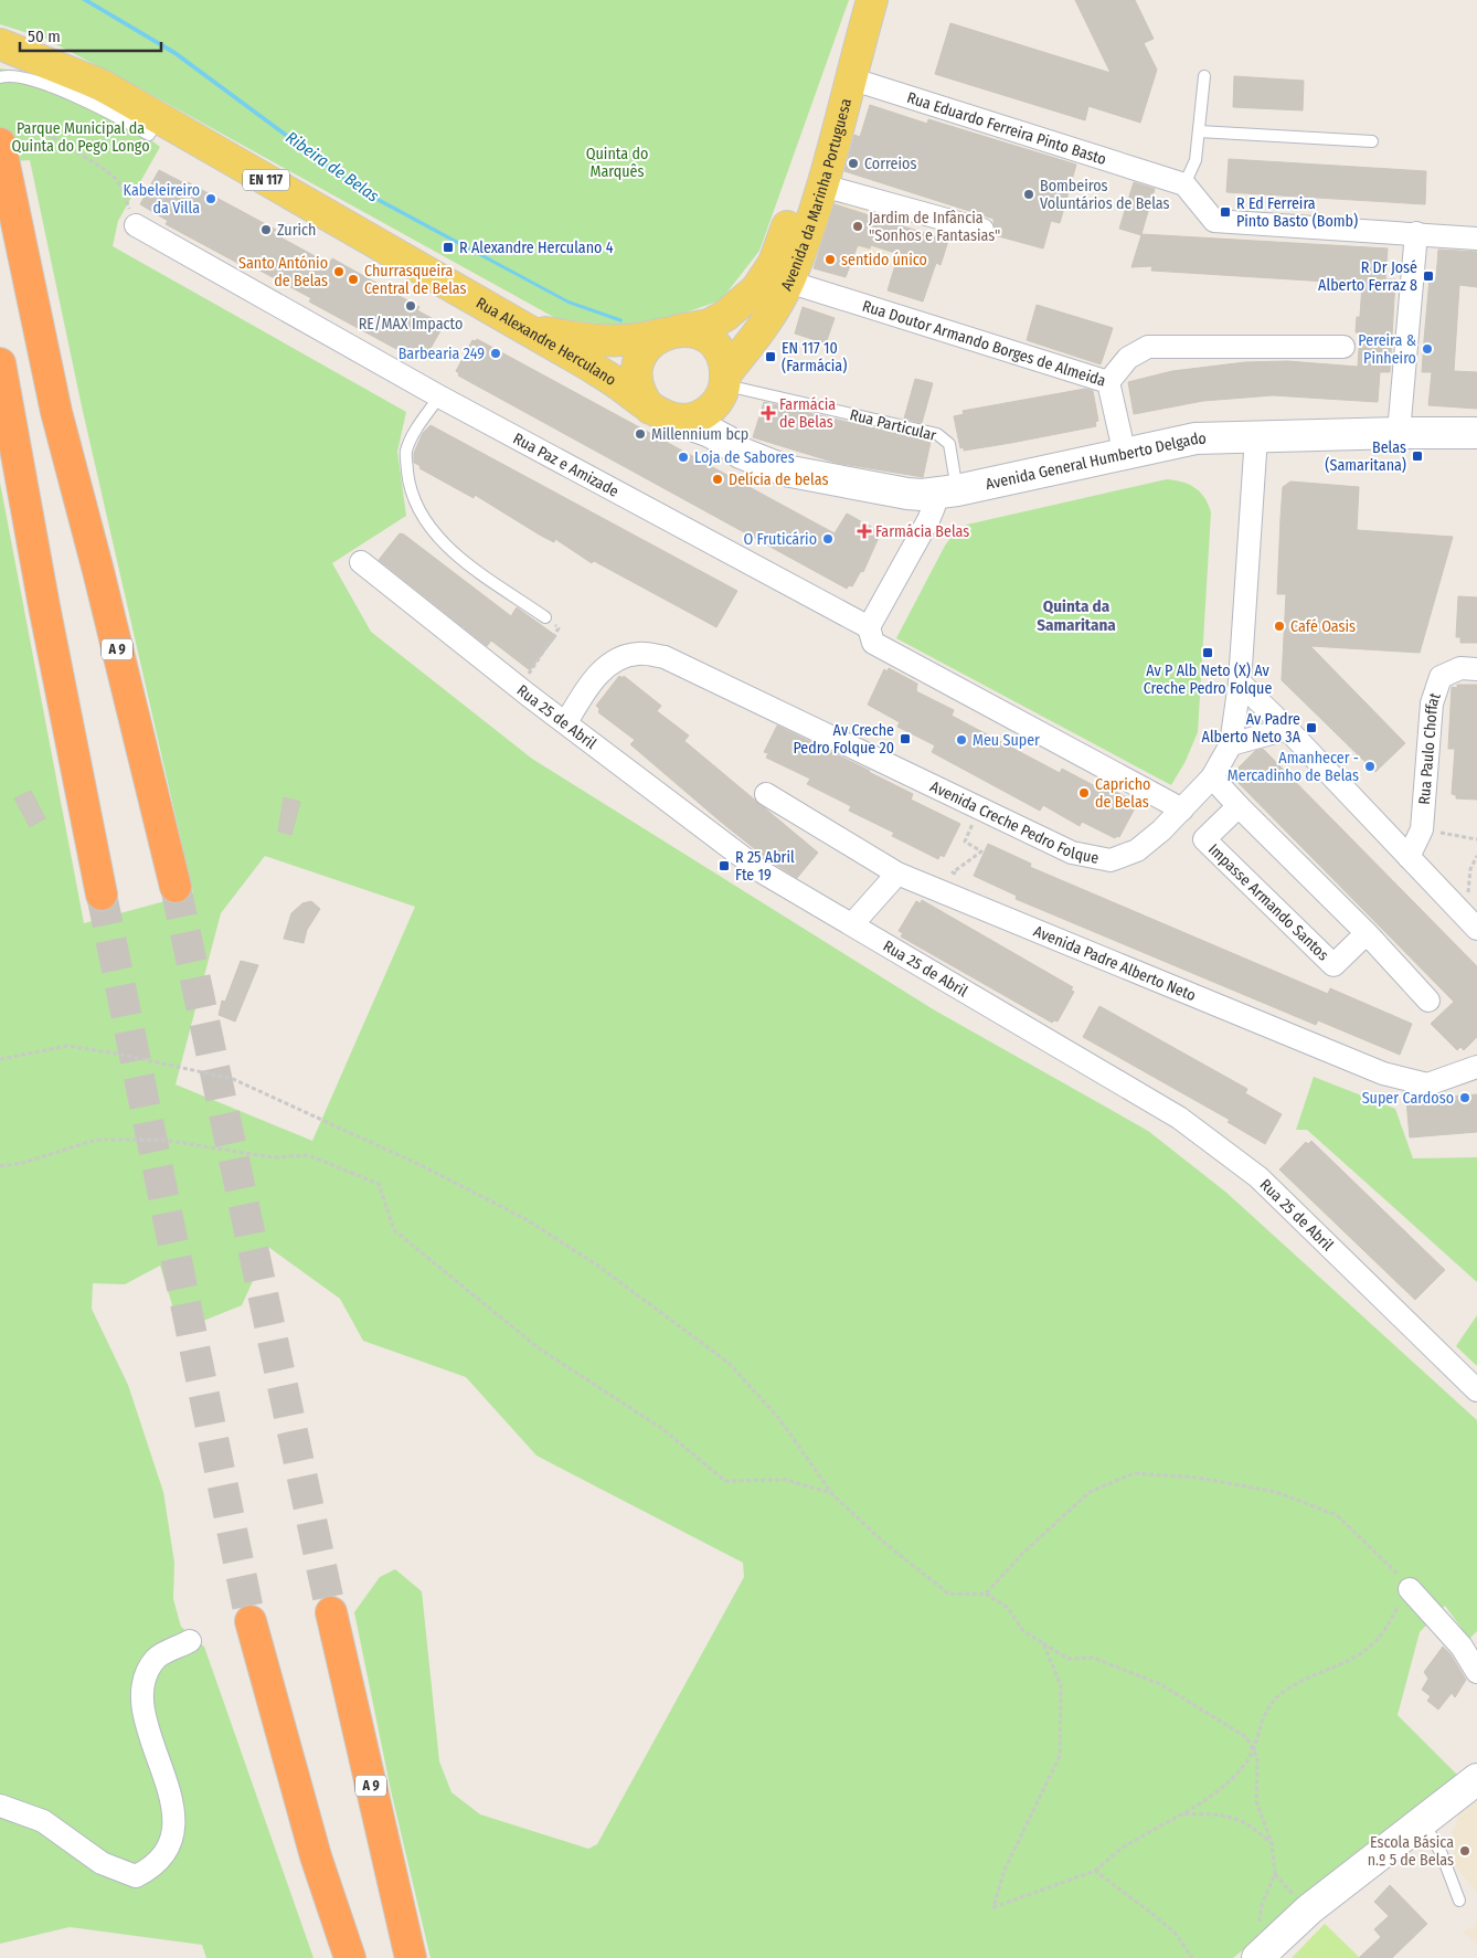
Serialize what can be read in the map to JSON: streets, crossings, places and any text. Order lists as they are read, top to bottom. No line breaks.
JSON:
{"streets":{"highway":["A 9"],"main road":["EN 117","Avenida da Marinha Portuguesa","Rua Alexandre Herculano","Avenida General Humberto Delgado"],"street":["Rua Eduardo Ferreira Pinto Basto","Rua Doutor Armando Borges de Almeida","Rua Paz e Amizade","Rua 25 de Abril","Rua Paulo Choffat","Avenida Creche Pedro Folque","Impasse Armando Santos","Avenida Padre Alberto Neto"],"lane":["Rua Particular"]},"crossings":[["Rua Eduardo Ferreira Pinto Basto","Avenida da Marinha Portuguesa"],["Avenida da Marinha Portuguesa","Rua Alexandre Herculano"],["Avenida da Marinha Portuguesa","Rua Doutor Armando Borges de Almeida"],["Avenida da Marinha Portuguesa","Rua Particular"],["Avenida da Marinha Portuguesa","Avenida General Humberto Delgado"],["Rua Alexandre Herculano","Rua Particular"],["Rua Alexandre Herculano","Avenida General Humberto Delgado"],["Rua Doutor Armando Borges de Almeida","Avenida General Humberto Delgado"],["Rua Particular","Avenida General Humberto Delgado"],["Avenida General Humberto Delgado","Avenida Creche Pedro Folque"],["Rua 25 de Abril","Avenida Creche Pedro Folque"]],"districts":["Quinta da Samaritana"],"water":["Ribeira de Belas"],"parks":["Parque Municipal da Quinta do Pego Longo","Quinta do Marquês"],"places":{"other":["Correios","Bombeiros Voluntários de Belas","Kabeleireiro da Villa","Jardim de Infância \"Sonhos e Fantasias\"","Zurich","sentido único","Santo António de Belas","Churrasqueira Central de Belas","RE/MAX Impacto","Pereira & Pinheiro","Barbearia 249","Millennium bcp","Loja de Sabores","Delícia de belas","O Fruticário","Café Oasis","Meu Super","Amanhecer - Mercadinho de Belas","Capricho de Belas","Super Cardoso","Escola Básica n.º 5 de Belas"],"transit":["R Ed Ferreira Pinto Basto (Bomb)","R Alexandre Herculano 4","R Dr José Alberto Ferraz 8","EN 117 10 (Farmácia)","Belas (Samaritana)","Av P Alb Neto (X) Av Creche Pedro Folque","Av Padre Alberto Neto 3A","Av Creche Pedro Folque 20","R 25 Abril Fte 19"],"health":["Farmácia de Belas","Farmácia Belas"]},"scale_bar":"50 m"}
